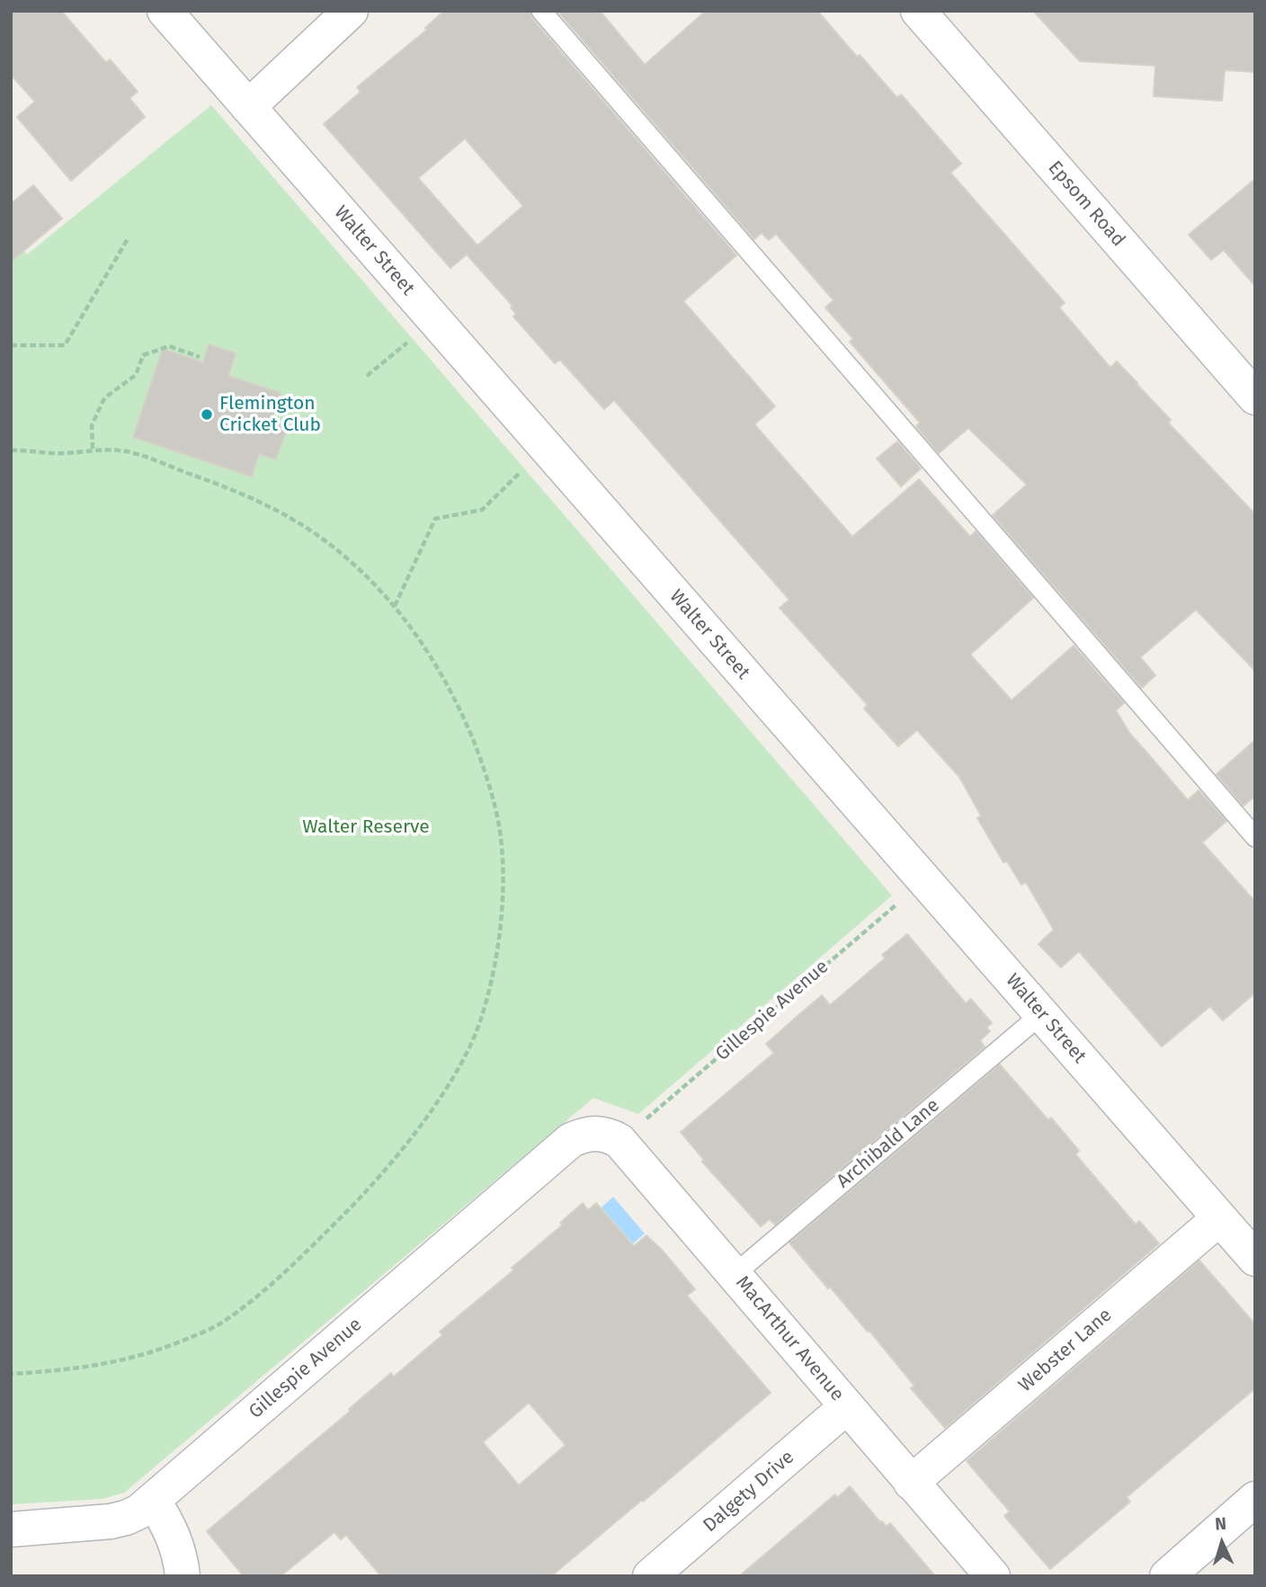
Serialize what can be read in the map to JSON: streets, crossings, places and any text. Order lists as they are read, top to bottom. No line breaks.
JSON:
{"streets":{"street":["Epsom Road","Walter Street","Gillespie Avenue","MacArthur Avenue","Webster Lane","Dalgety Drive"],"lane":["Archibald Lane"]},"crossings":[["Walter Street","Gillespie Avenue"],["Walter Street","Archibald Lane"],["Walter Street","Webster Lane"],["Gillespie Avenue","MacArthur Avenue"],["Archibald Lane","MacArthur Avenue"],["MacArthur Avenue","Webster Lane"],["MacArthur Avenue","Dalgety Drive"]],"parks":["Walter Reserve"],"places":["Flemington Cricket Club"],"north":"top"}
